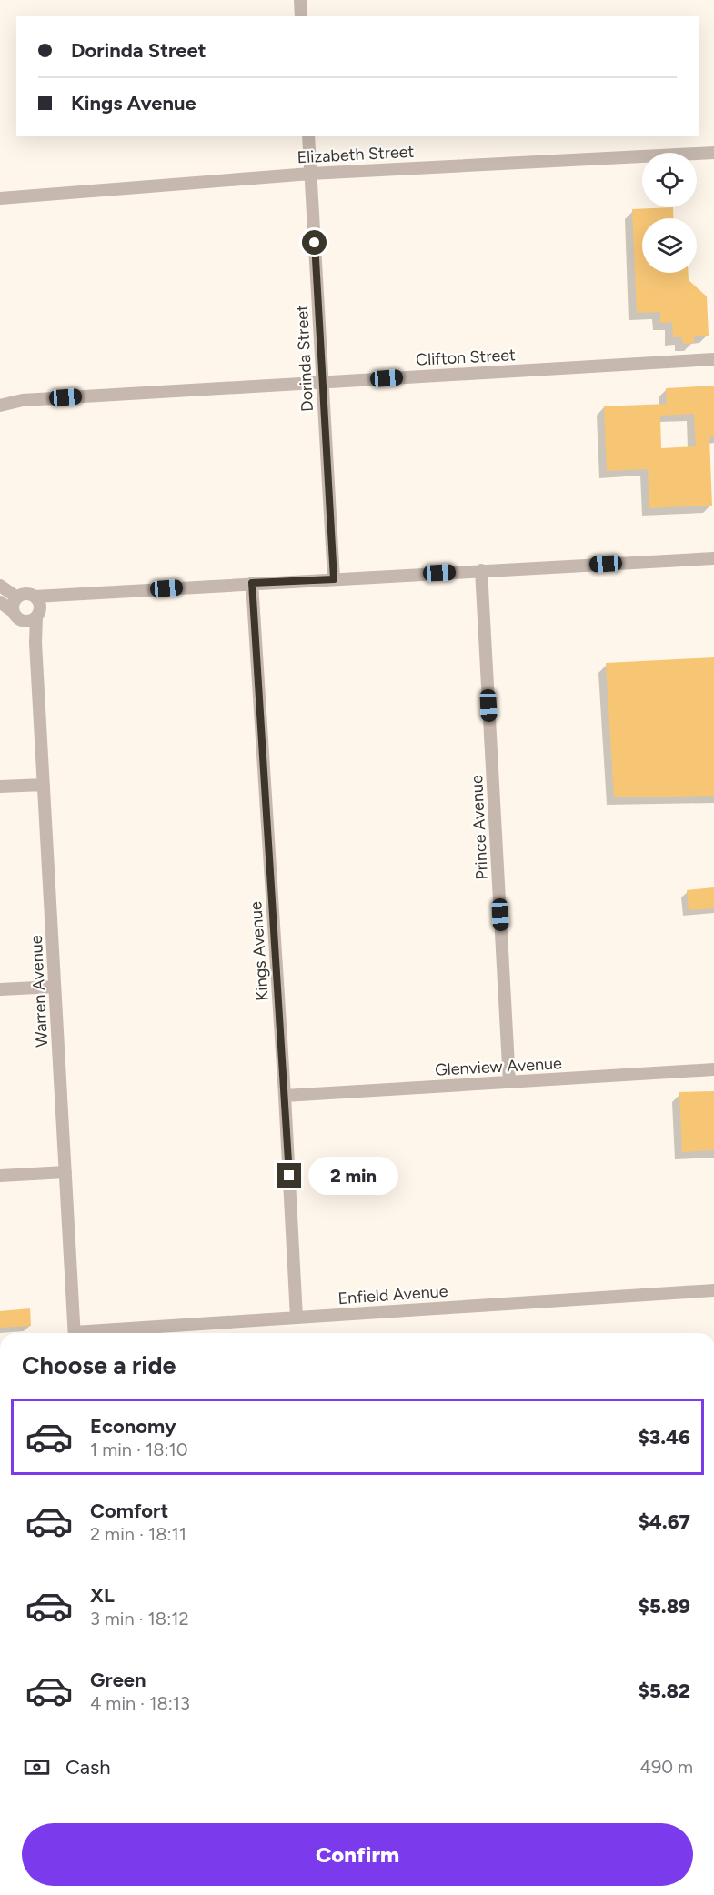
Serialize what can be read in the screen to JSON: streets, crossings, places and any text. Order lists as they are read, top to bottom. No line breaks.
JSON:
{"streets":{"street":["Elizabeth Street","Clifton Street","Dorinda Street","Prince Avenue","Kings Avenue","Warren Avenue","Glenview Avenue","Enfield Avenue"]},"crossings":[["Elizabeth Street","Dorinda Street"],["Clifton Street","Dorinda Street"],["Prince Avenue","Glenview Avenue"],["Kings Avenue","Glenview Avenue"],["Kings Avenue","Enfield Avenue"]],"page":{"banner":["Dorinda Street","Kings Avenue"],"bubble":"2 min","heading":"Choose a ride","list":[{"name":"Economy","note":"1 min · 18:10","value":"$3.46"},{"name":"Comfort","note":"2 min · 18:11","value":"$4.67"},{"name":"XL","note":"3 min · 18:12","value":"$5.89"},{"name":"Green","note":"4 min · 18:13","value":"$5.82"}],"pay":["Cash","490 m"],"buttons":"Confirm"}}
